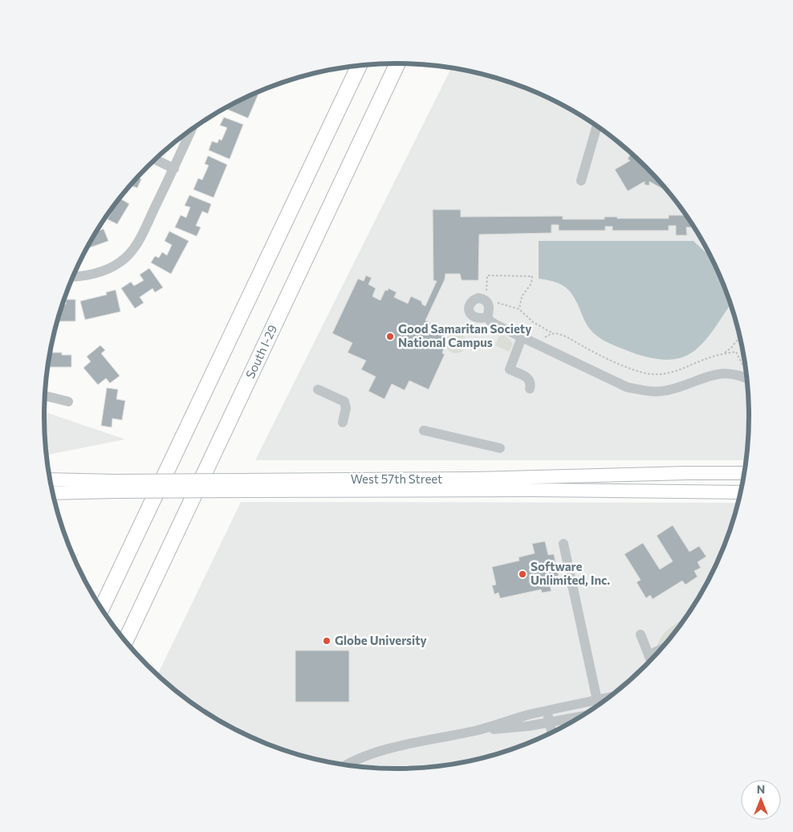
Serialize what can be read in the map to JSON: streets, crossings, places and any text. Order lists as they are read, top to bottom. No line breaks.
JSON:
{"streets":{"highway":["South I-29"],"main road":["West 57th Street"]},"places":["Good Samaritan Society National Campus","Software Unlimited, Inc.","Globe University"],"north":"top"}
